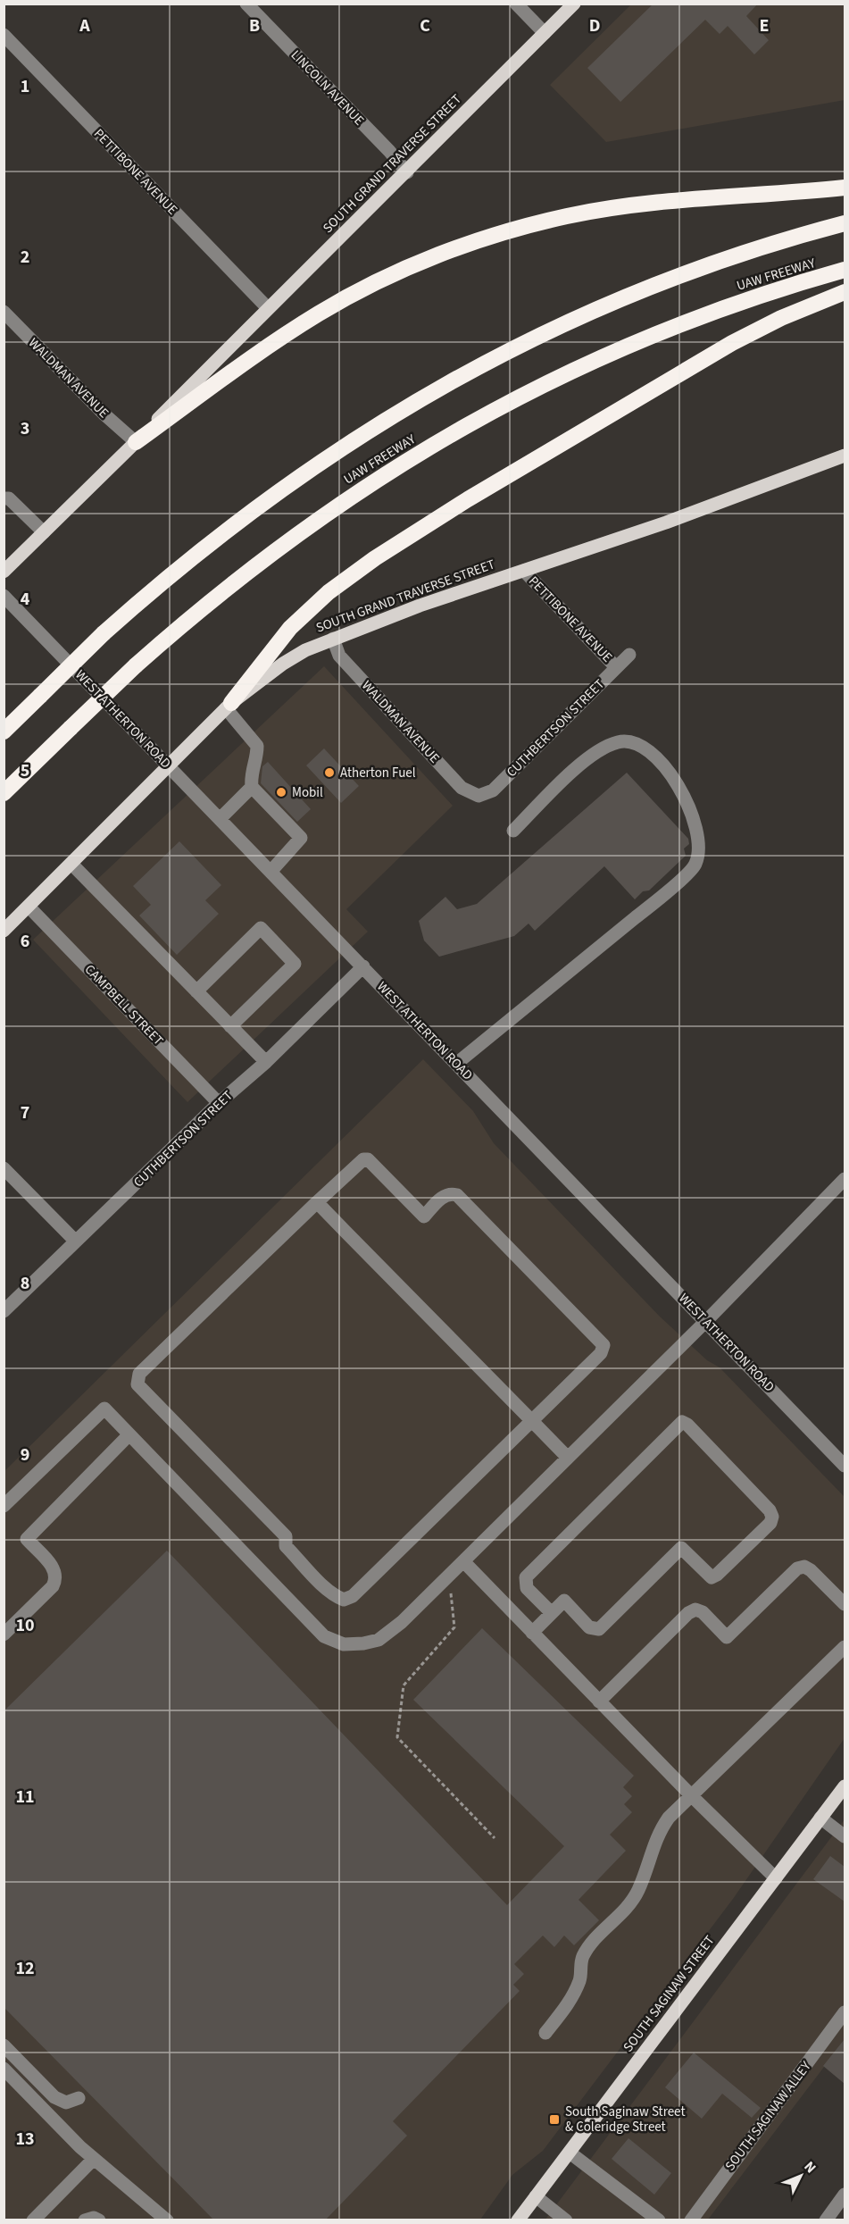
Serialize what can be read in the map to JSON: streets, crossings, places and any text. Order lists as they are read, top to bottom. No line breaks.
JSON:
{"streets":{"highway":["UAW FREEWAY"],"main road":["SOUTH GRAND TRAVERSE STREET","SOUTH SAGINAW STREET"],"street":["LINCOLN AVENUE","PETTIBONE AVENUE","WALDMAN AVENUE","WEST ATHERTON ROAD","CUTHBERTSON STREET","CAMPBELL STREET","SOUTH SAGINAW ALLEY"]},"crossings":[["LINCOLN AVENUE","SOUTH GRAND TRAVERSE STREET"],["SOUTH GRAND TRAVERSE STREET","PETTIBONE AVENUE"],["SOUTH GRAND TRAVERSE STREET","WALDMAN AVENUE"],["SOUTH GRAND TRAVERSE STREET","WEST ATHERTON ROAD"],["SOUTH GRAND TRAVERSE STREET","CAMPBELL STREET"],["PETTIBONE AVENUE","CUTHBERTSON STREET"],["WALDMAN AVENUE","CUTHBERTSON STREET"],["WEST ATHERTON ROAD","CUTHBERTSON STREET"],["CUTHBERTSON STREET","CAMPBELL STREET"]],"places":{"other":["Atherton Fuel","Mobil"],"transit":["South Saginaw Street & Coleridge Street"]},"north":"top right","grid":{"columns":["A","B","C","D","E"],"rows":["1","2","3","4","5","6","7","8","9","10","11","12","13"]}}
